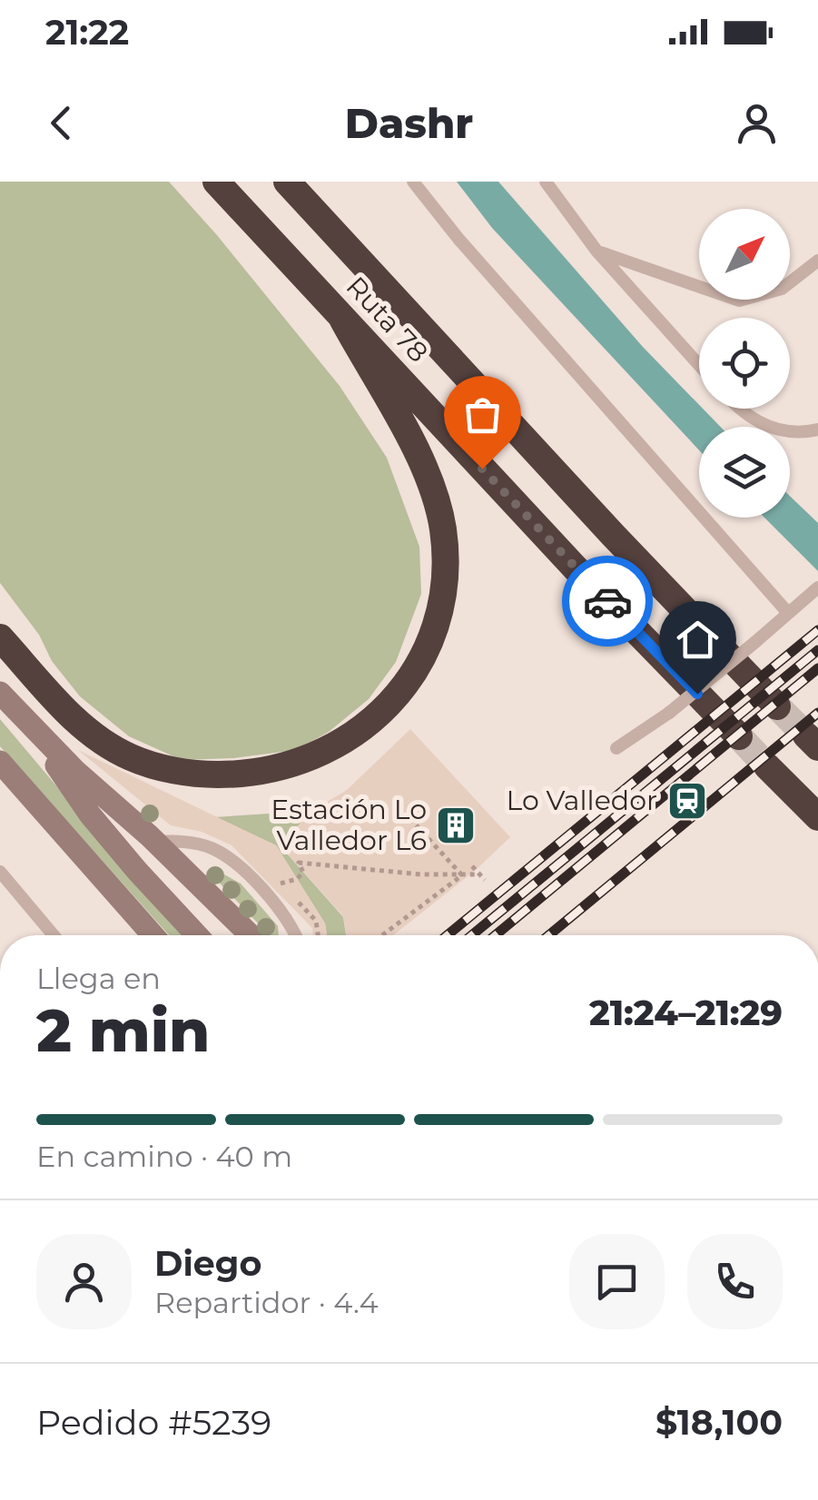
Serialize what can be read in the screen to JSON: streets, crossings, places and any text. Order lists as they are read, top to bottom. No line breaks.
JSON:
{"streets":{"highway":["Ruta 78"]},"places":{"station":["Lo Valledor"],"building":["Estación Lo Valledor L6"]},"north":"top right","page":{"status":"21:22","header":"Dashr","heading":["2 min","Llega en","21:24–21:29"],"panel":["Diego","Repartidor · 4.4","Pedido #5239","$18,100"],"bar":"En camino · 40 m"}}
